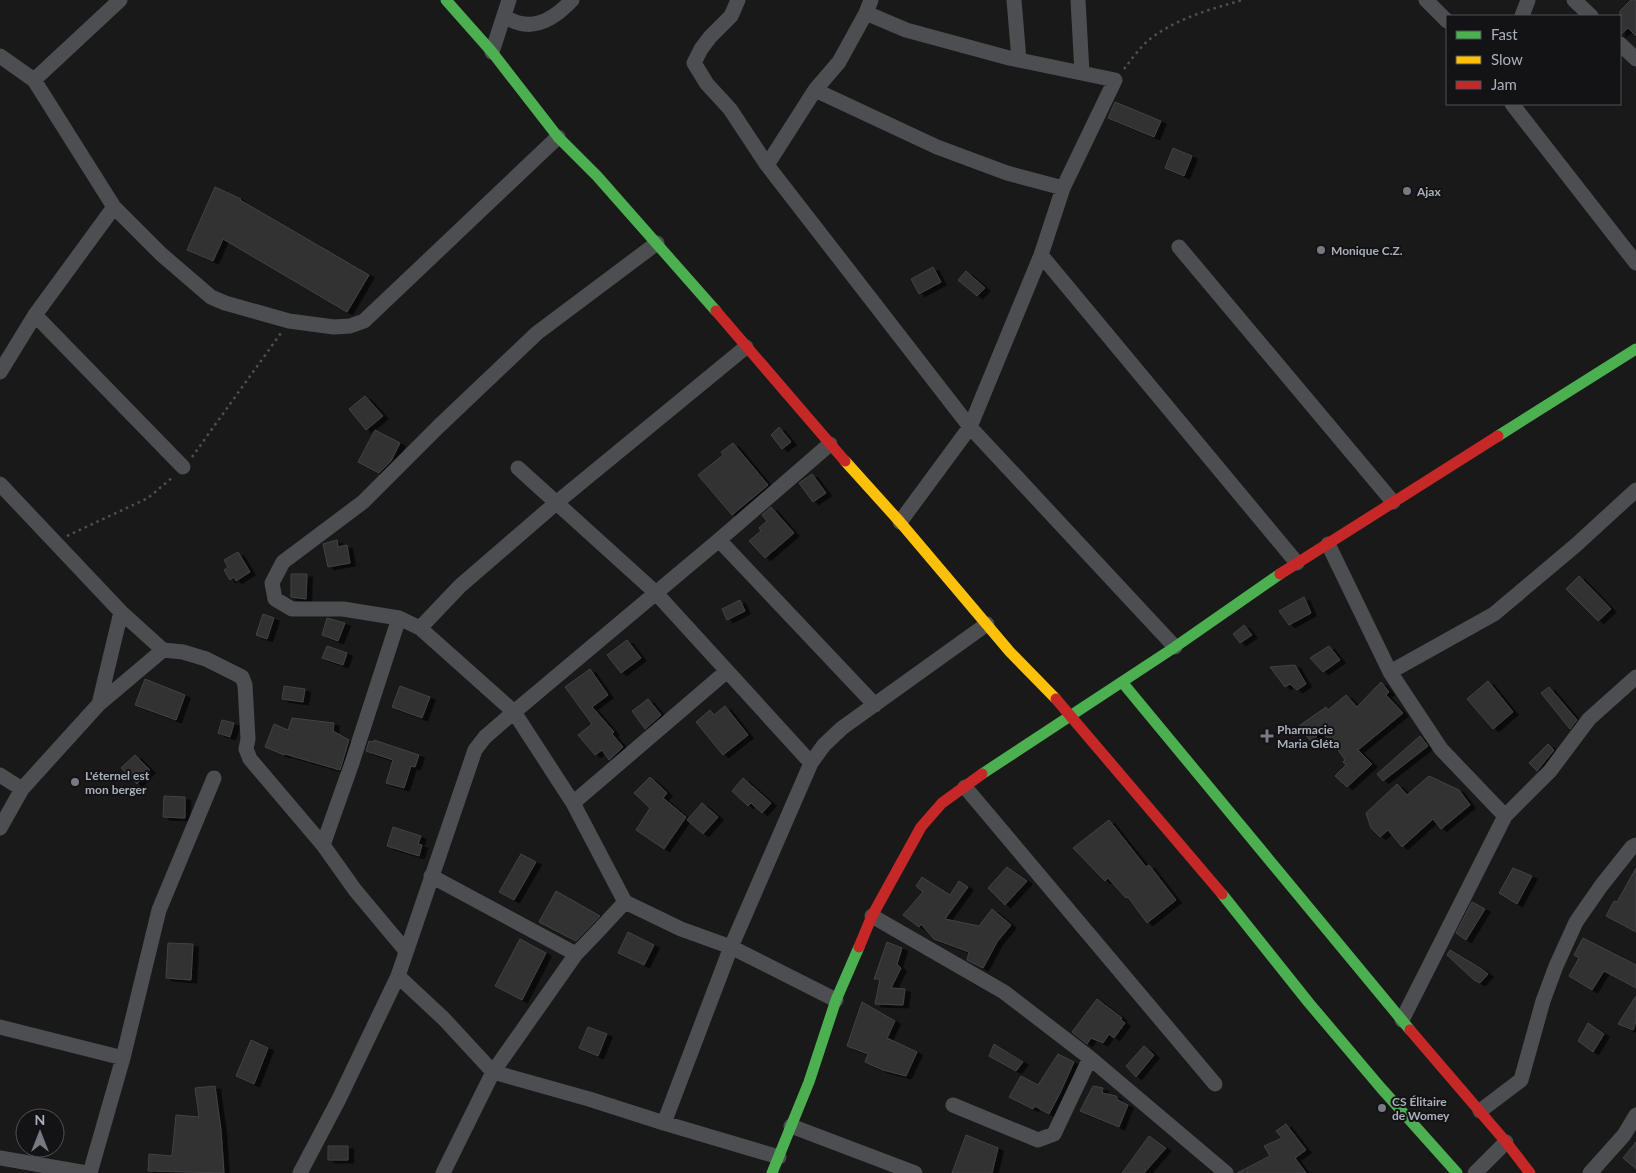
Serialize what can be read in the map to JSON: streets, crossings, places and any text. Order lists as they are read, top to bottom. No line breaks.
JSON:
{"places":{"other":["Ajax","Monique C.Z.","L'éternel est mon berger","CS Élitaire de Womey"],"health":["Pharmacie Maria Gléta"]},"legend":["Fast","Slow","Jam"],"north":"top"}
